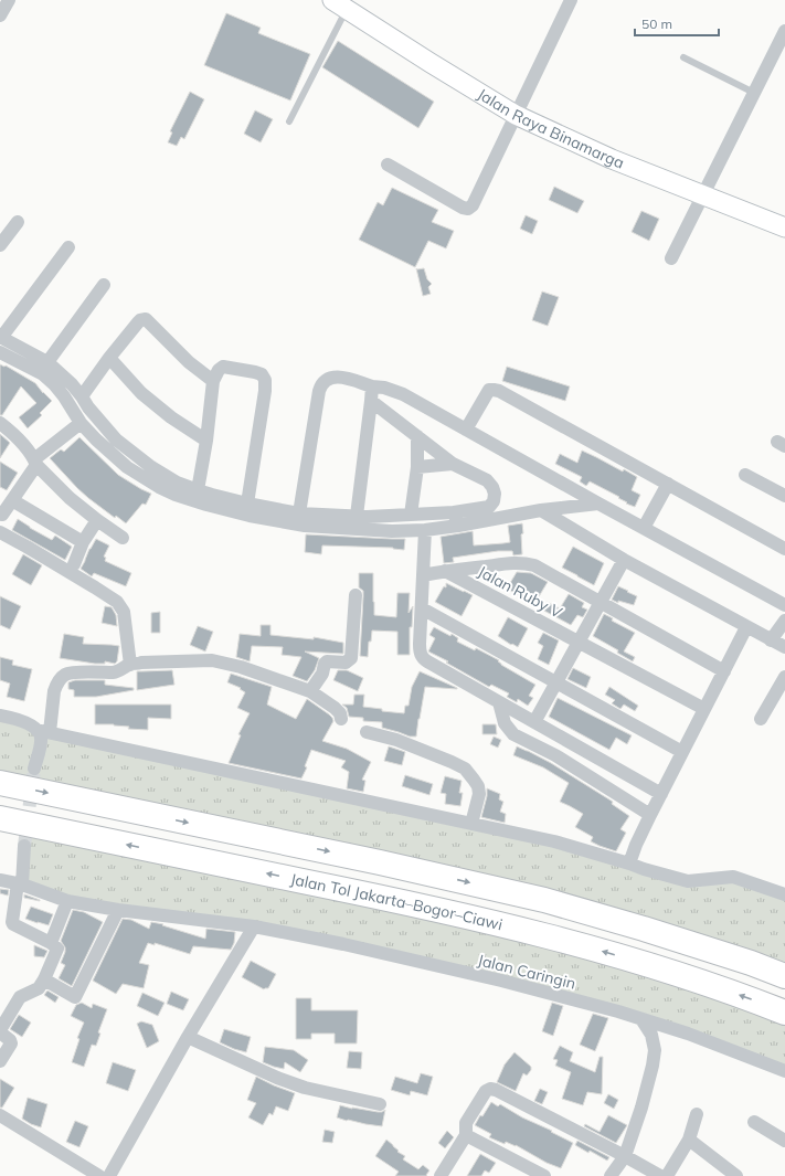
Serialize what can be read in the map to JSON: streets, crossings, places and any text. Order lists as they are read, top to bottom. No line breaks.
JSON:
{"streets":{"highway":["Jalan Tol Jakarta–Bogor–Ciawi"],"street":["Jalan Raya Binamarga","Jalan Ruby V","Jalan Caringin"]},"scale_bar":"50 m"}
